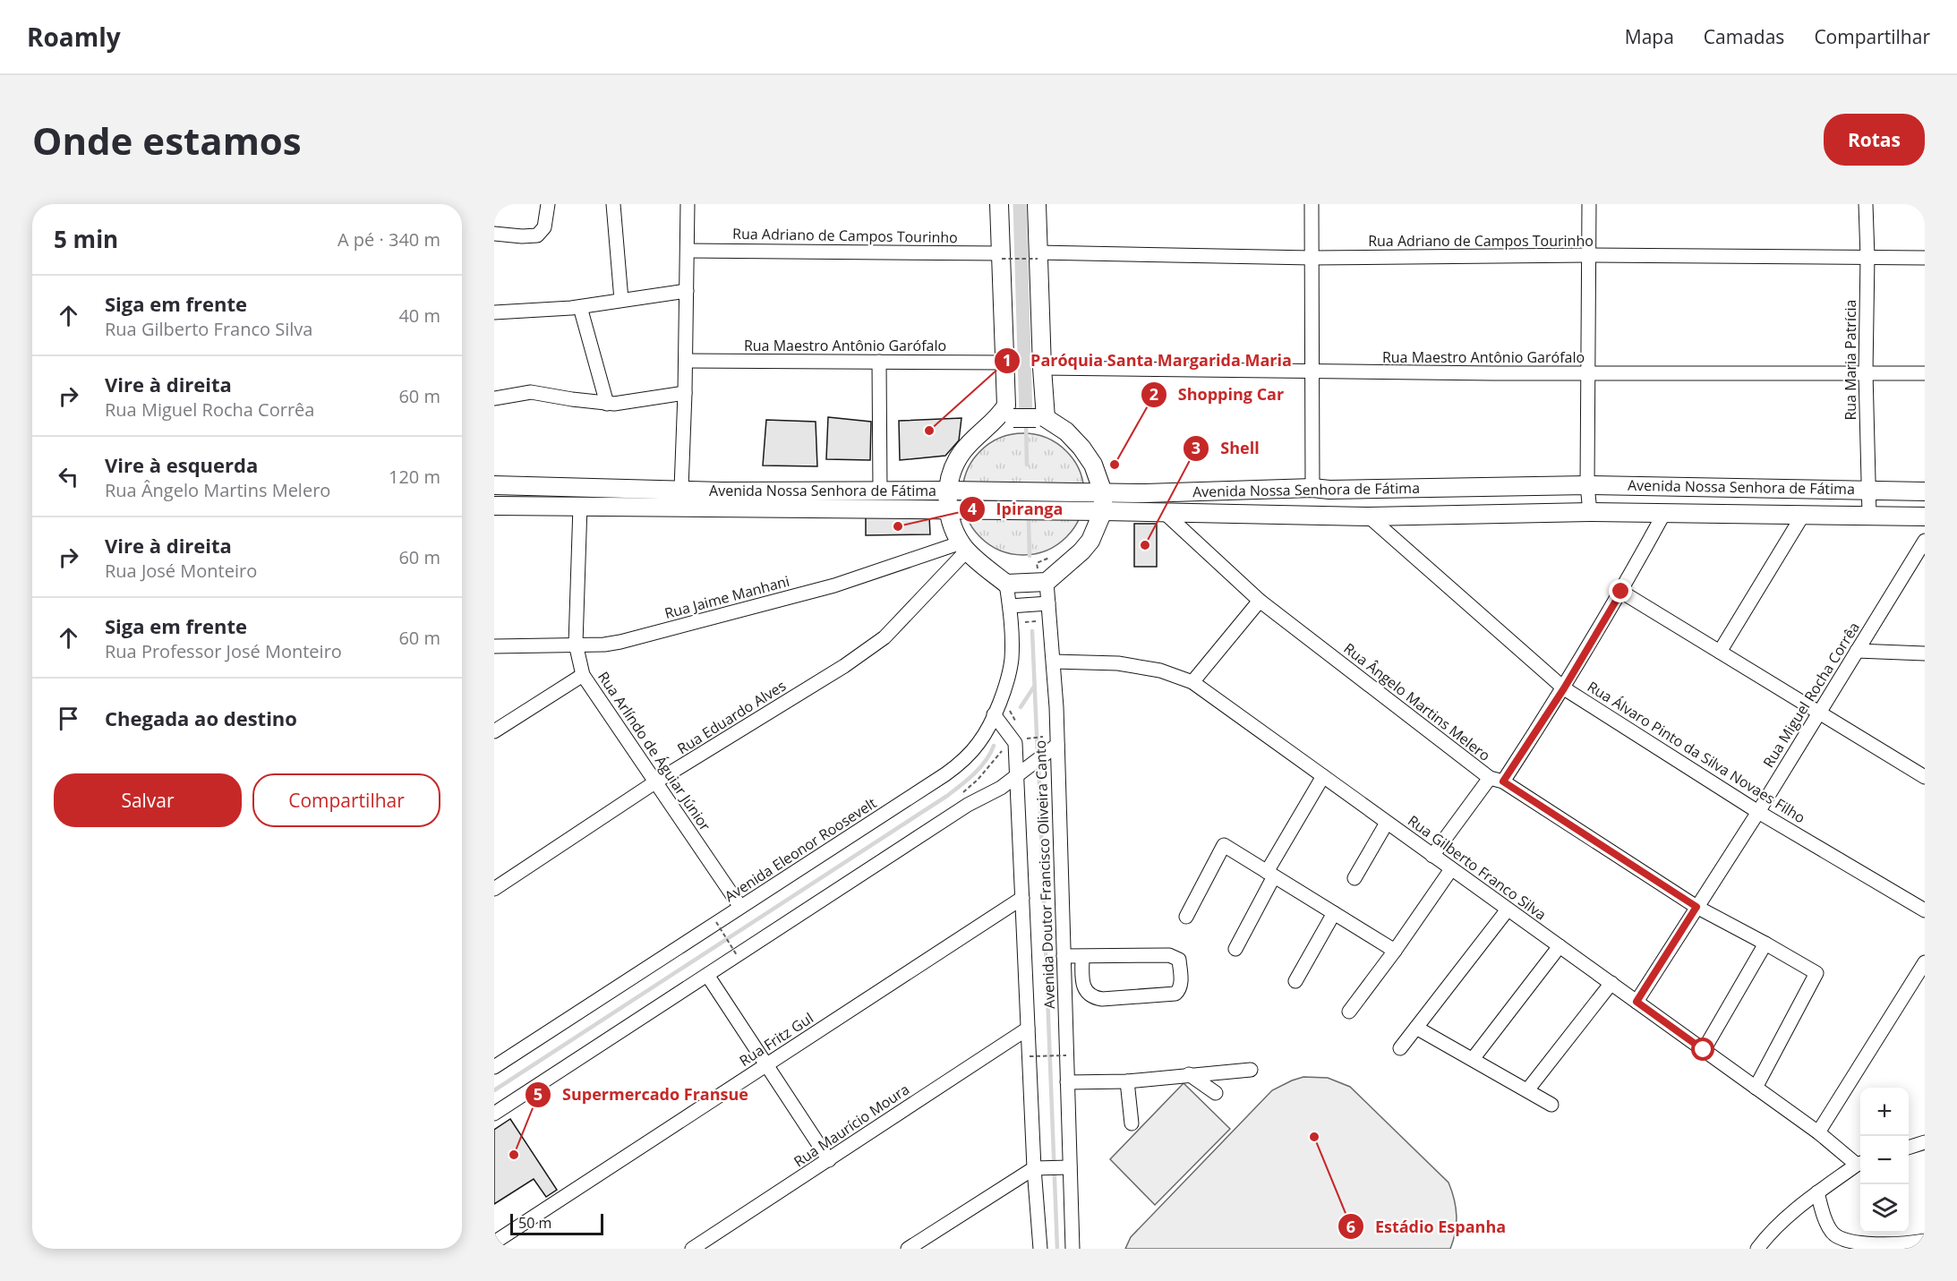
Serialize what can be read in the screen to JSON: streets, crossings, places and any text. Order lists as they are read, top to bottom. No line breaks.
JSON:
{"streets":{"main road":["Avenida Nossa Senhora de Fátima"],"street":["Rua Adriano de Campos Tourinho","Rua Maestro Antônio Garófalo","Rua Maria Patrícia","Rua Jaime Manhani","Rua Miguel Rocha Corrêa","Rua Ângelo Martins Melero","Rua Eduardo Alves","Rua Arlíndo de Águiar Júnior","Rua Álvaro Pinto da Silva Novaes Filho","Avenida Eleonor Roosevelt","Rua Gilberto Franco Silva","Avenida Doutor Francisco Oliveira Canto","Rua Fritz Gul","Rua Maurício Moura"]},"crossings":[["Rua Adriano de Campos Tourinho","Rua Maria Patrícia"],["Rua Maestro Antônio Garófalo","Rua Maria Patrícia"],["Rua Maria Patrícia","Avenida Nossa Senhora de Fátima"],["Avenida Nossa Senhora de Fátima","Rua Ângelo Martins Melero"],["Avenida Nossa Senhora de Fátima","Rua Arlíndo de Águiar Júnior"],["Avenida Nossa Senhora de Fátima","Rua Álvaro Pinto da Silva Novaes Filho"],["Rua Jaime Manhani","Rua Eduardo Alves"],["Rua Jaime Manhani","Rua Arlíndo de Águiar Júnior"],["Rua Miguel Rocha Corrêa","Rua Ângelo Martins Melero"],["Rua Miguel Rocha Corrêa","Rua Álvaro Pinto da Silva Novaes Filho"],["Rua Miguel Rocha Corrêa","Rua Gilberto Franco Silva"],["Rua Ângelo Martins Melero","Rua Gilberto Franco Silva"],["Rua Eduardo Alves","Rua Arlíndo de Águiar Júnior"],["Rua Arlíndo de Águiar Júnior","Avenida Eleonor Roosevelt"],["Avenida Eleonor Roosevelt","Avenida Doutor Francisco Oliveira Canto"],["Rua Gilberto Franco Silva","Avenida Doutor Francisco Oliveira Canto"],["Avenida Doutor Francisco Oliveira Canto","Rua Fritz Gul"],["Avenida Doutor Francisco Oliveira Canto","Rua Maurício Moura"]],"places":["Paróquia Santa Margarida Maria","Shopping Car","Ipiranga","Shell","Estádio Espanha","Supermercado Fransue"],"scale_bar":"50 m","page":{"header":"Roamly","nav":["Mapa","Camadas","Compartilhar"],"buttons":["Rotas",["Salvar","Compartilhar"]],"title":"Onde estamos","heading":["5 min","A pé · 340 m"],"list":[["Siga em frente","Rua Gilberto Franco Silva","40 m"],["Vire à direita","Rua Miguel Rocha Corrêa","60 m"],["Vire à esquerda","Rua Ângelo Martins Melero","120 m"],["Vire à direita","Rua José Monteiro","60 m"],["Siga em frente","Rua Professor José Monteiro","60 m"],"Chegada ao destino"],"map_buttons":["+","−"],"scale":"50 m"}}
